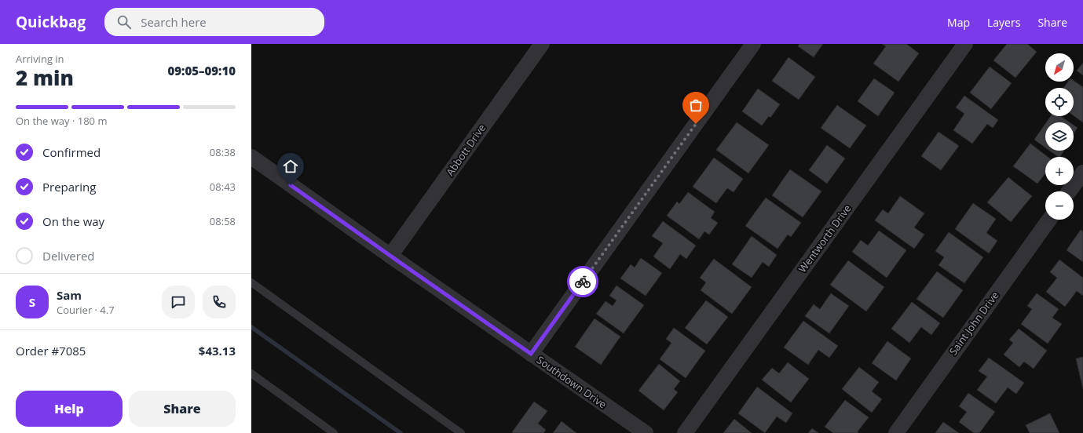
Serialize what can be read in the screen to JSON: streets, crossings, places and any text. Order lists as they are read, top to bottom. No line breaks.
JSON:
{"streets":{"street":["Abbott Drive","Wentworth Drive","Saint John Drive","Southdown Drive"]},"crossings":[["Abbott Drive","Southdown Drive"]],"north":"bottom left","page":{"header":"Quickbag","search":"Search here","nav":["Map","Layers","Share"],"heading":["2 min","Arriving in","09:05–09:10"],"panel":["Sam","Courier · 4.7","Order #7085","$43.13"],"map_buttons":["+","−"],"bar":"On the way · 180 m","list":[["Confirmed","08:38"],["Preparing","08:43"],["On the way","08:58"],"Delivered"],"round":"S","buttons":["Help","Share"]}}
